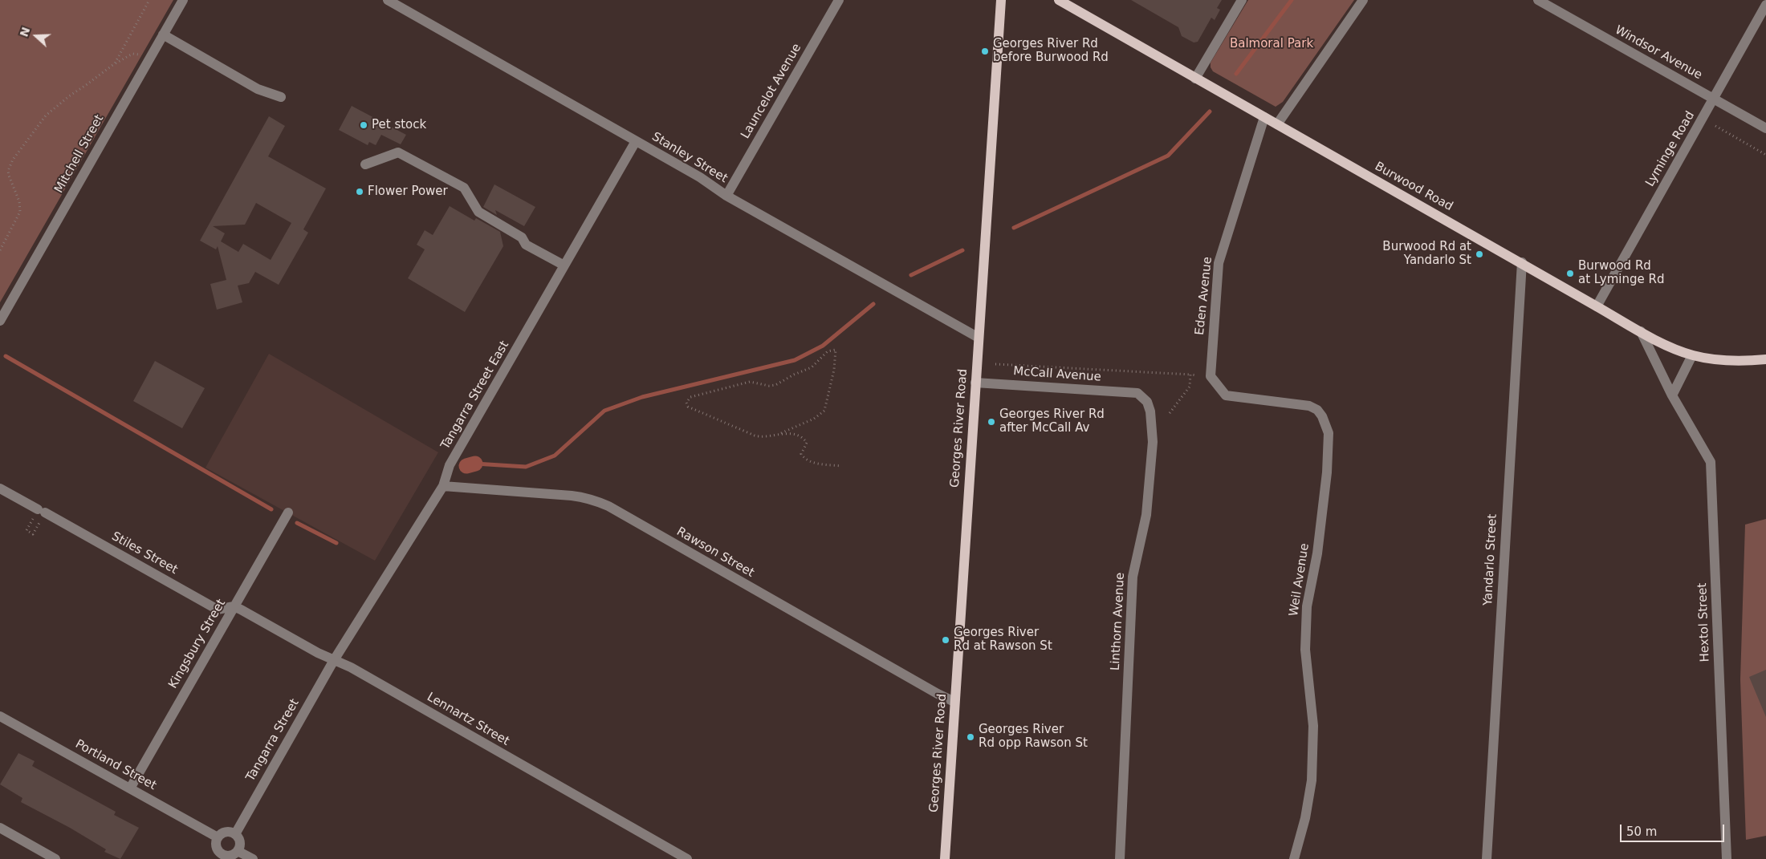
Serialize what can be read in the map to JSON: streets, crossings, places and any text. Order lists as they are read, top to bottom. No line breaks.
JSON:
{"streets":{"main road":["Burwood Road","Georges River Road"],"street":["Windsor Avenue","Launcelot Avenue","Lyminge Road","Mitchell Street","Stanley Street","Eden Avenue","McCall Avenue","Tangarra Street East","Rawson Street","Stiles Street","Yandarlo Street","Weil Avenue","Linthorn Avenue","Hextol Street","Kingsbury Street","Lennartz Street","Tangarra Street","Portland Street"]},"crossings":[["Windsor Avenue","Lyminge Road"],["Launcelot Avenue","Stanley Street"],["Lyminge Road","Burwood Road"],["Stanley Street","Tangarra Street East"],["Stanley Street","Georges River Road"],["Burwood Road","Eden Avenue"],["Burwood Road","Yandarlo Street"],["Burwood Road","Hextol Street"],["Eden Avenue","Weil Avenue"],["McCall Avenue","Georges River Road"],["McCall Avenue","Linthorn Avenue"],["Tangarra Street East","Rawson Street"],["Tangarra Street East","Lennartz Street"],["Tangarra Street East","Tangarra Street"],["Georges River Road","Rawson Street"],["Stiles Street","Kingsbury Street"],["Stiles Street","Lennartz Street"],["Kingsbury Street","Lennartz Street"],["Kingsbury Street","Portland Street"],["Lennartz Street","Tangarra Street"],["Tangarra Street","Portland Street"]],"parks":["Balmoral Park"],"places":["Georges River Rd before Burwood Rd","Pet stock","Flower Power","Burwood Rd at Yandarlo St","Burwood Rd at Lyminge Rd","Georges River Rd after McCall Av","Georges River Rd at Rawson St","Georges River Rd opp Rawson St"],"scale_bar":"50 m","north":"left"}
